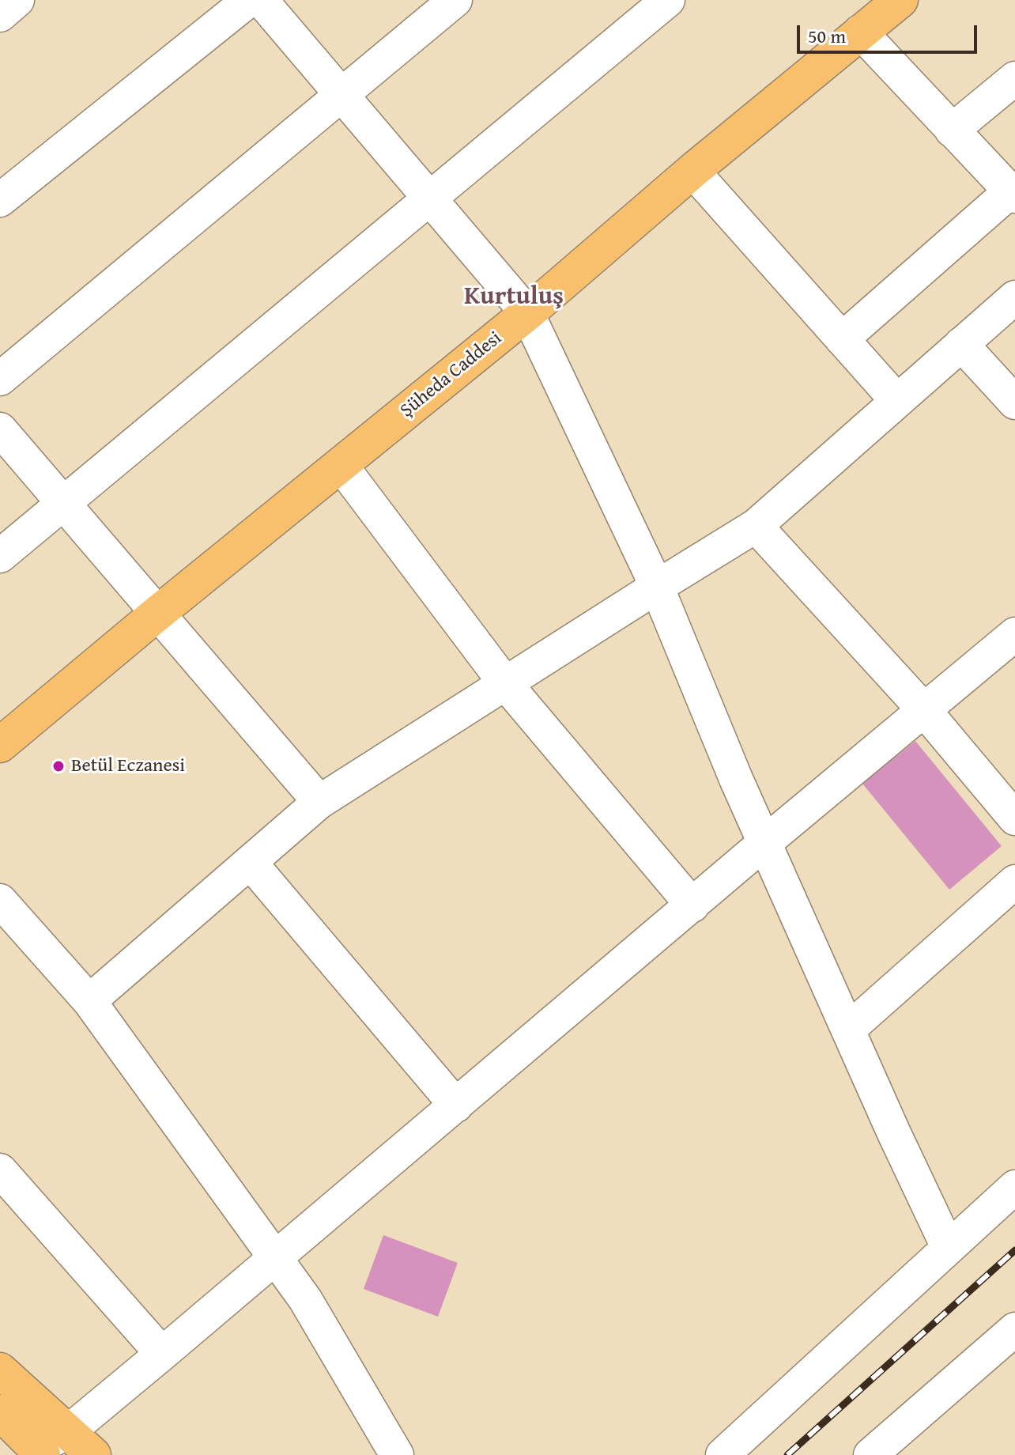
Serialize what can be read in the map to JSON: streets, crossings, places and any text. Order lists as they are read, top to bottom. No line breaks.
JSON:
{"streets":{"main road":["Şüheda Caddesi"]},"districts":["Kurtuluş"],"places":["Betül Eczanesi"],"scale_bar":"50 m"}
